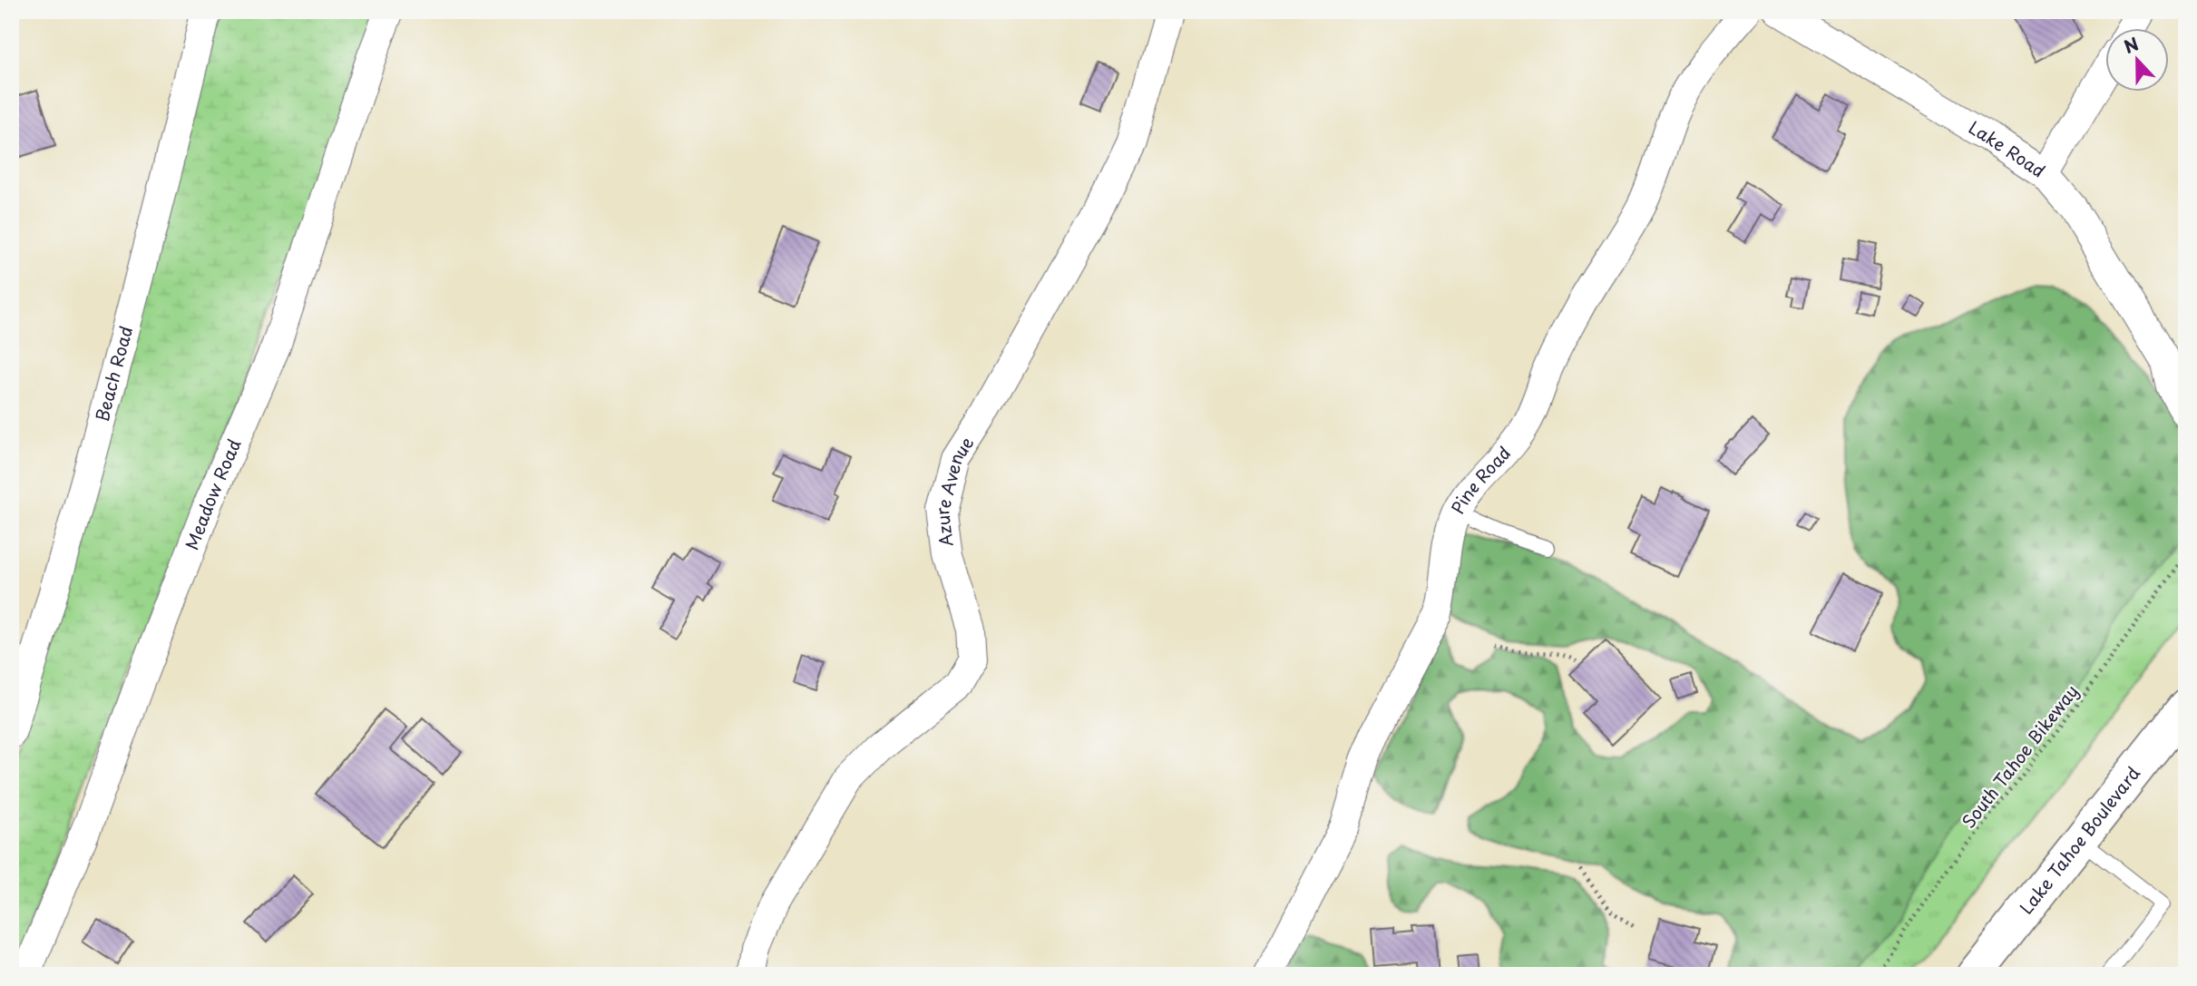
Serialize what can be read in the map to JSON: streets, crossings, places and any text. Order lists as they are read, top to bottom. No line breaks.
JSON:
{"streets":{"highway":["Lake Tahoe Boulevard"],"street":["Lake Road","Beach Road","Pine Road","Azure Avenue","Meadow Road"],"path":["South Tahoe Bikeway"]},"north":"top"}
